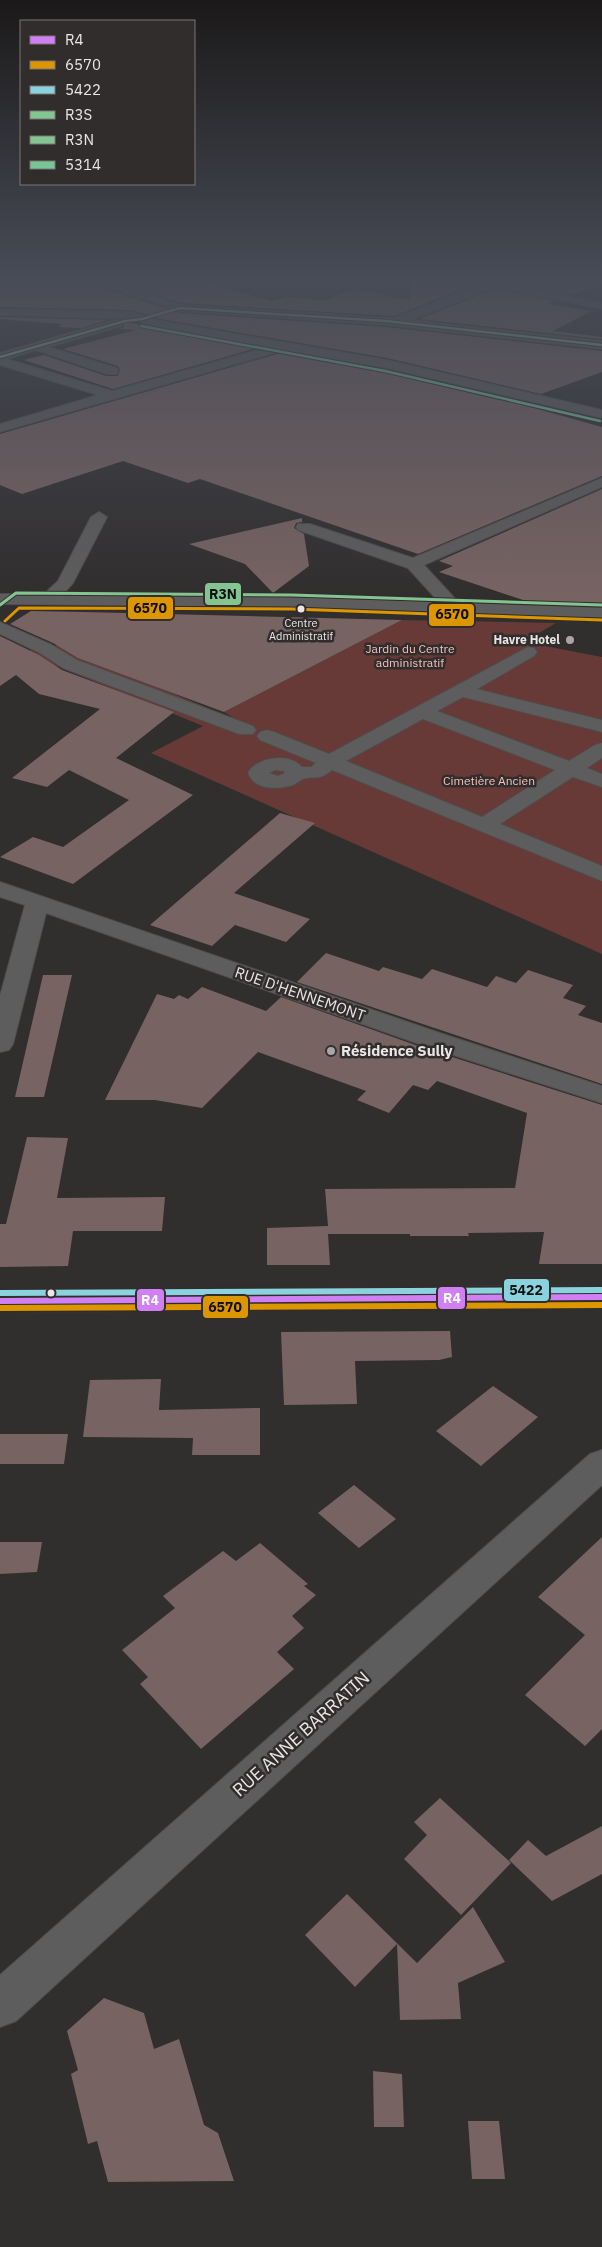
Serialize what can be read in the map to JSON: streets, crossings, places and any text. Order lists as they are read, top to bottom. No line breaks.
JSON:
{"streets":{"street":["RUE D'HENNEMONT","RUE ANNE BARRATIN"]},"parks":["Jardin du Centre administratif","Cimetière Ancien"],"places":["Centre Administratif","Havre Hotel","Résidence Sully"],"lines":["transit line 5314","transit line R3N","transit line 6570","transit line 5422","transit line R4"],"legend":["R4","6570","5422","R3S","R3N","5314"]}
